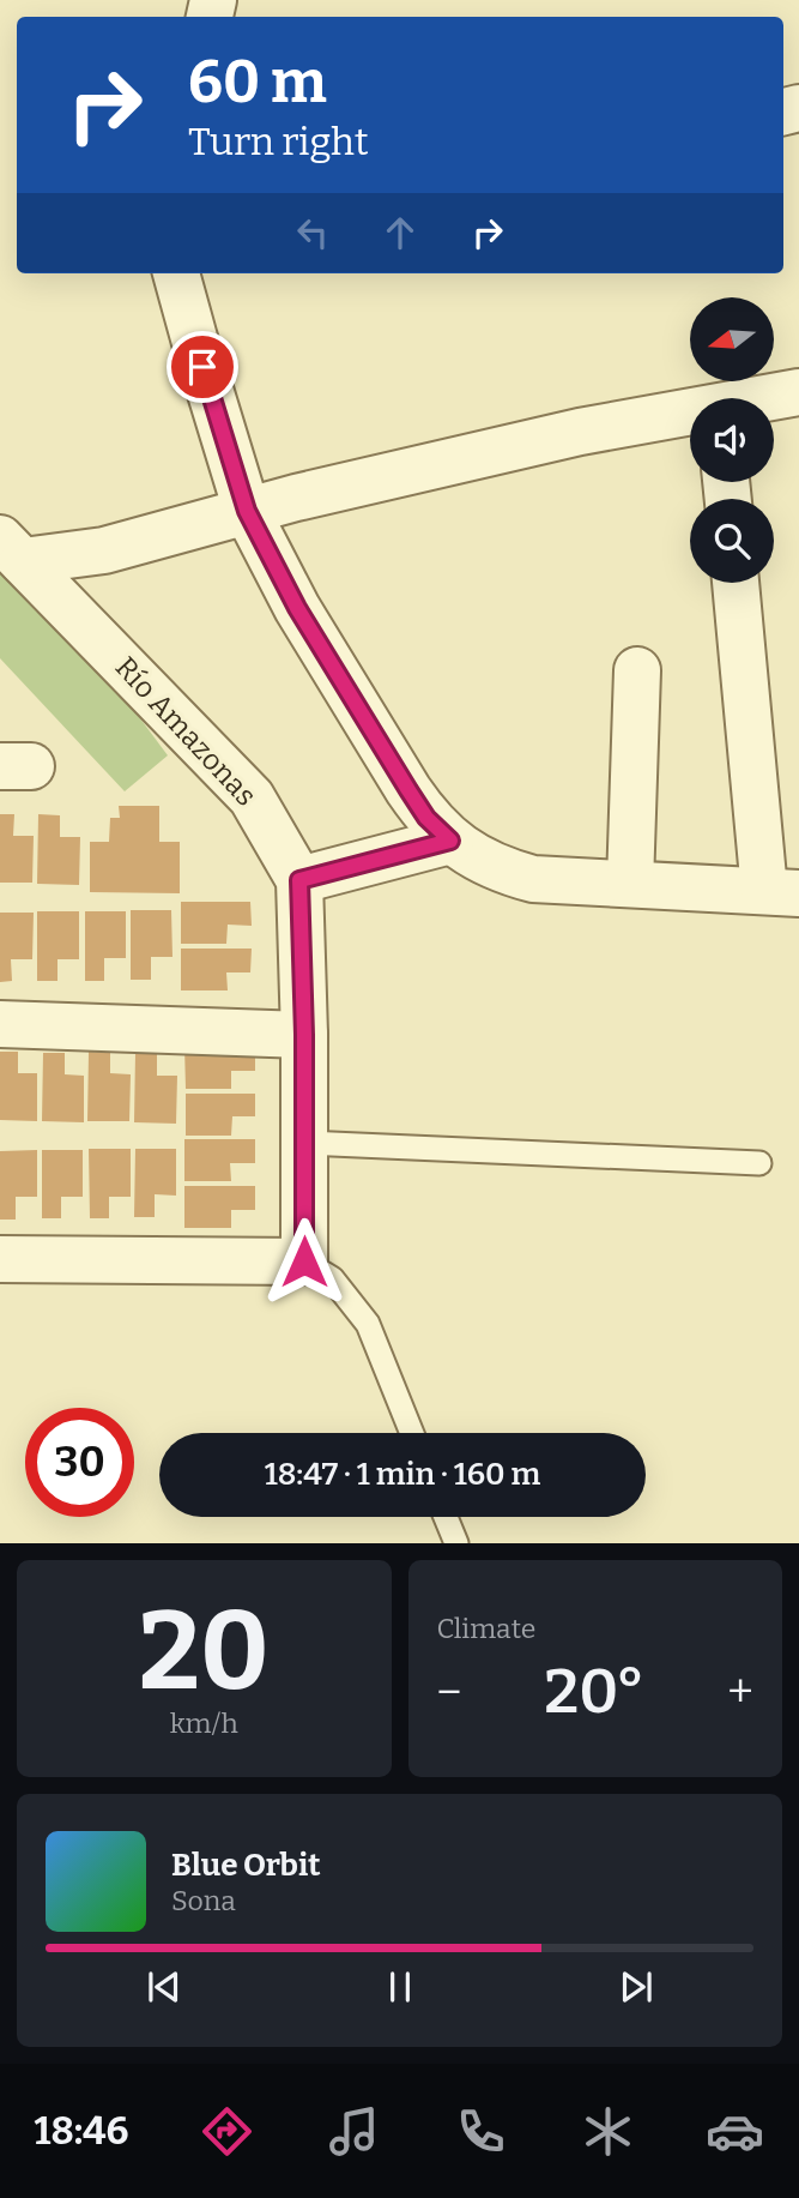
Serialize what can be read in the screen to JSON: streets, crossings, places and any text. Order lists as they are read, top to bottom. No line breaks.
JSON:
{"streets":{"street":["Río Amazonas"]},"north":"left","page":{"turn":["60 m","Turn right"],"limit":"30","trip":"18:47 · 1 min · 160 m","tile":[["20","km/h"],"Climate"],"heat":["−","20°","+"],"song":["Blue Orbit","Sona"],"tabs":"18:46"}}
